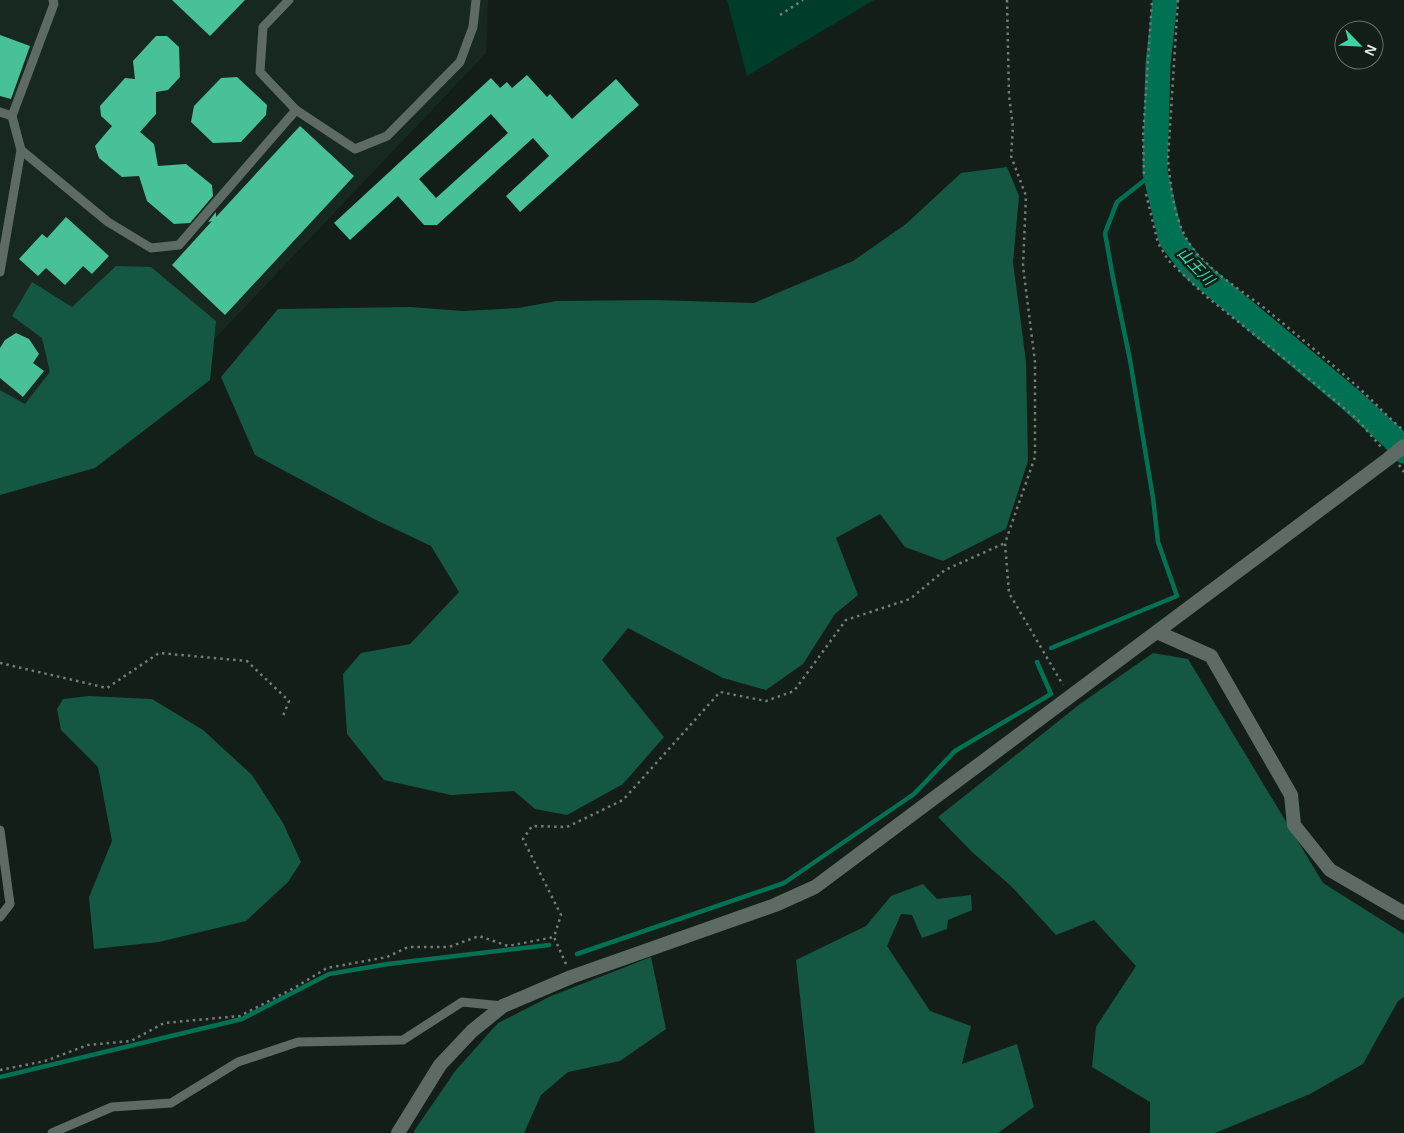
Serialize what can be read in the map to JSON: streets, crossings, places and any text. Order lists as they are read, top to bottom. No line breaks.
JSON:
{"water":["山王川"],"north":"bottom right"}
